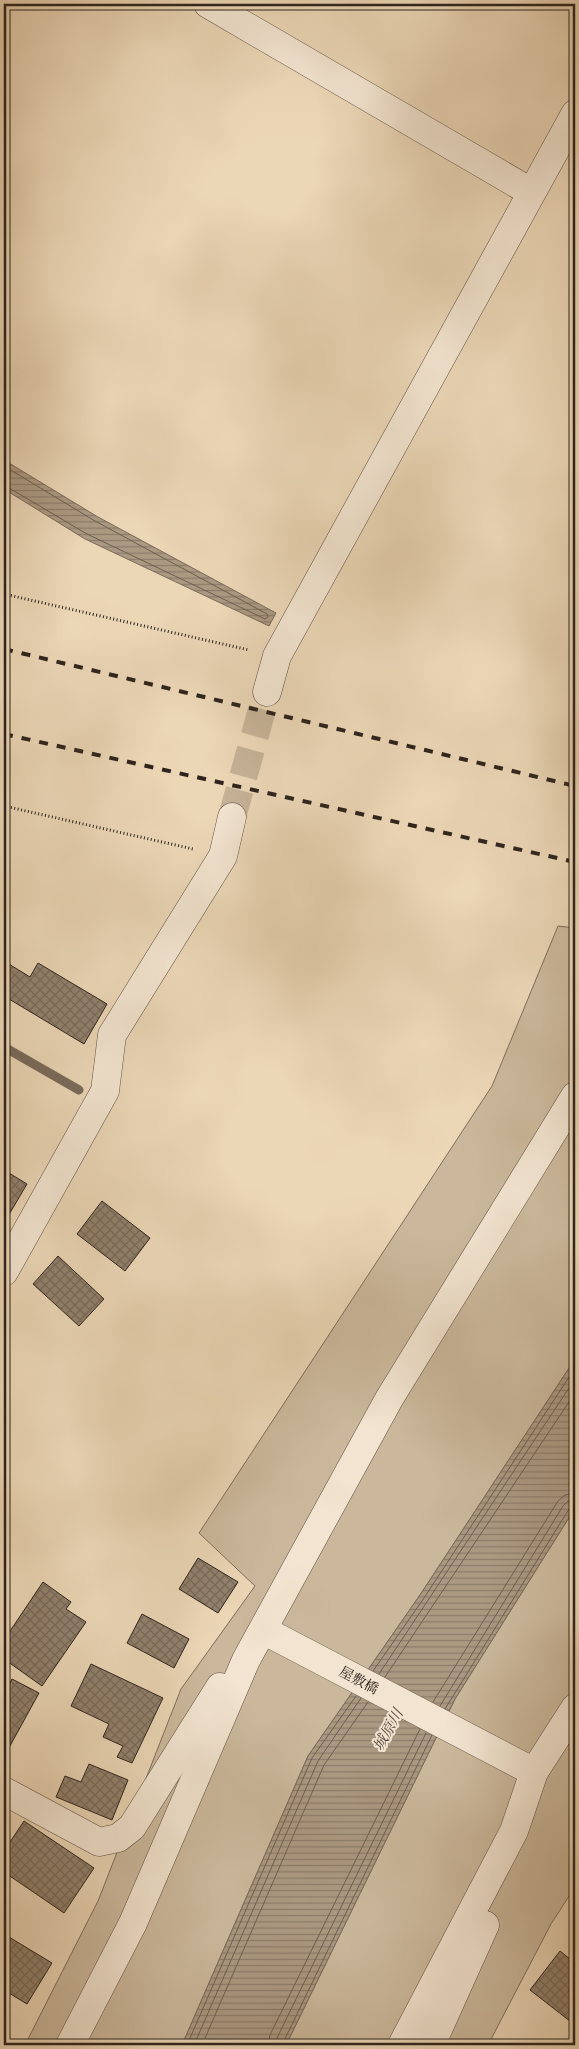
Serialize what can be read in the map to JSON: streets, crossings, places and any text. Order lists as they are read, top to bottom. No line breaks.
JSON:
{"streets":{"street":["屋敷橋"]},"water":["城原川"]}
